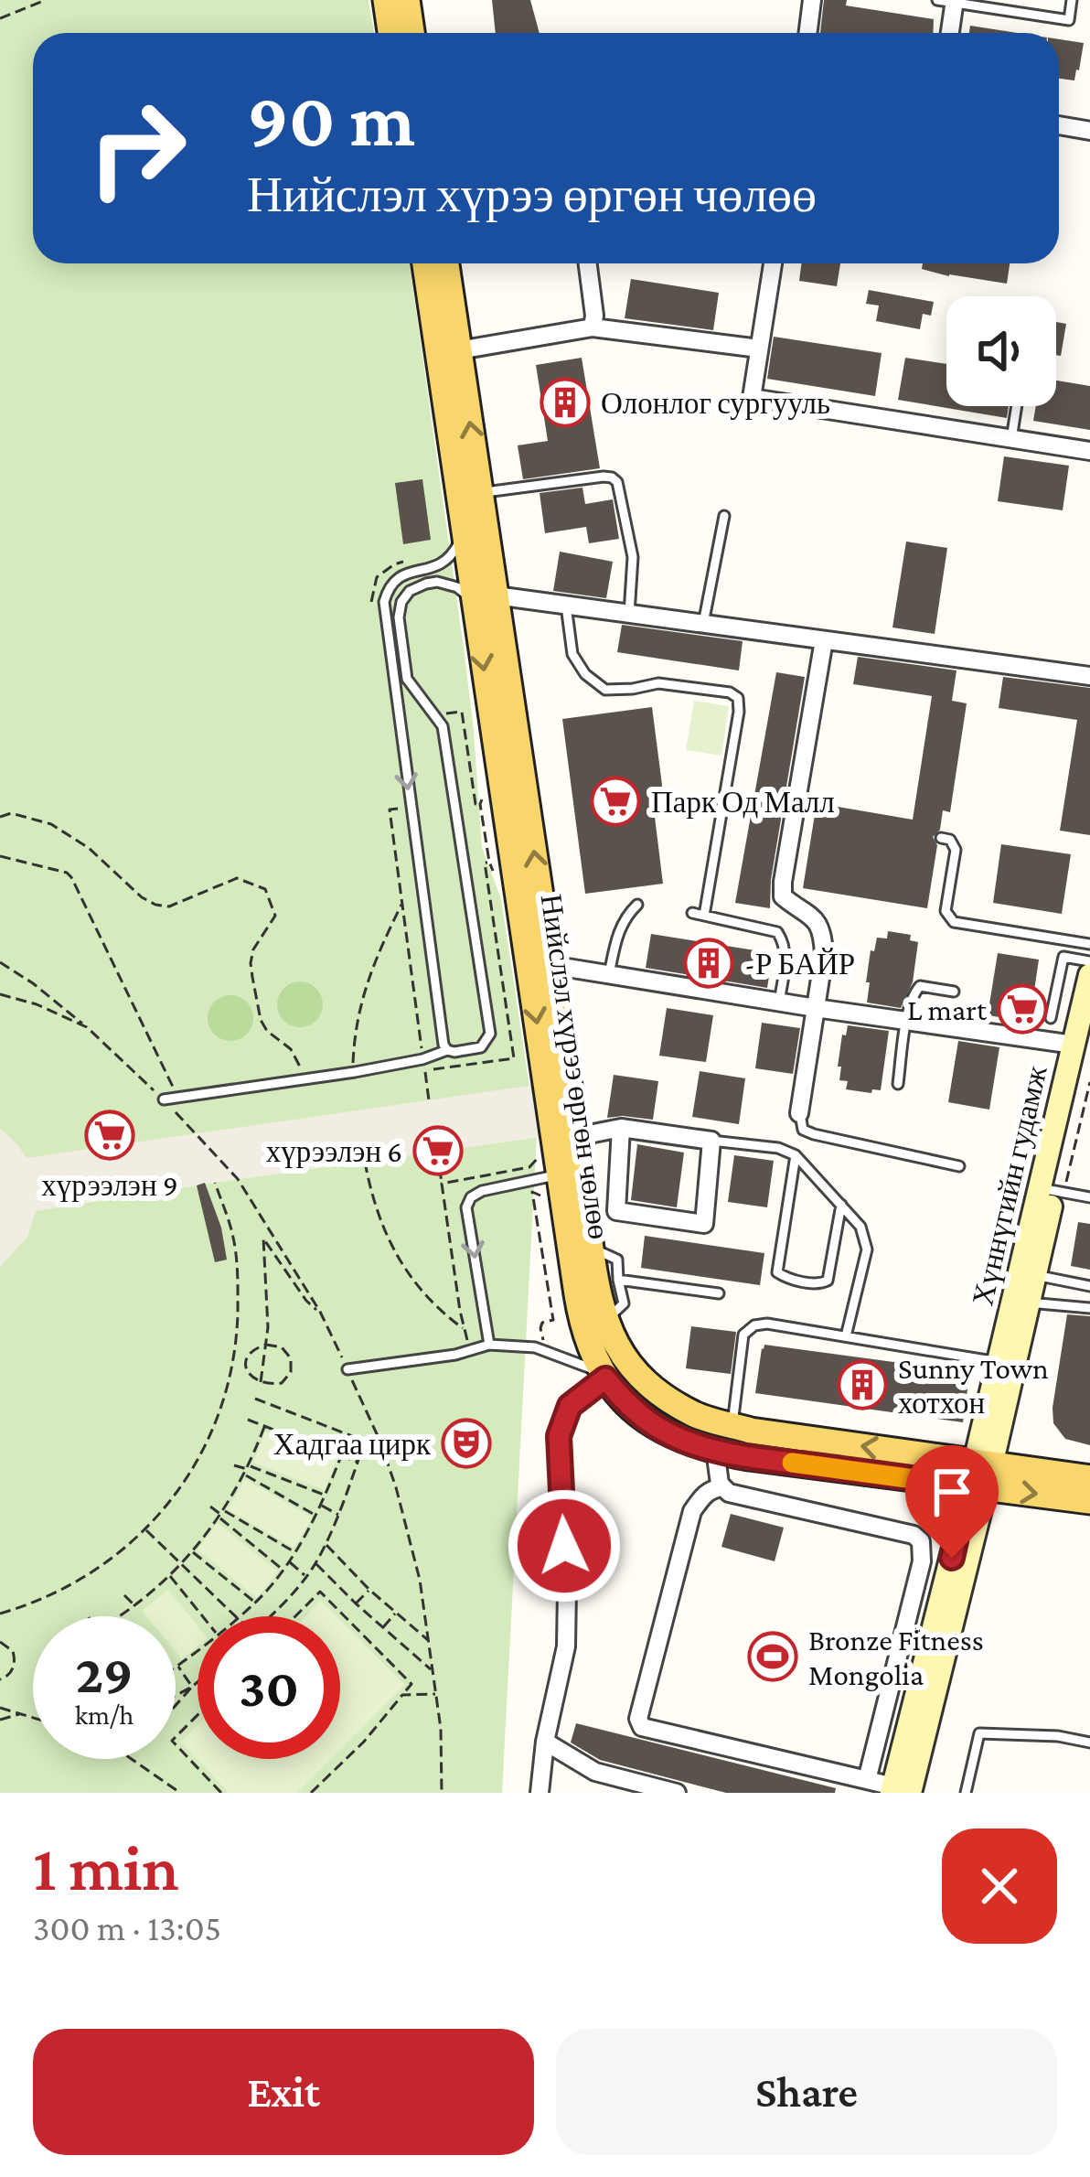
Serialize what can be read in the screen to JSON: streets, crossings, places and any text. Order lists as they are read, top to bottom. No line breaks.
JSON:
{"streets":{"main road":["Нийслэл хүрээ өргөн чөлөө","Хүннүгийн гудамж"]},"crossings":[["Нийслэл хүрээ өргөн чөлөө","Хүннүгийн гудамж"]],"places":{"building":["Олонлог сургууль","-Р БАЙР","Sunny Town хотхон"],"supermarket":["Парк Од Малл","L mart","хүрээлэн 9","хүрээлэн 6"],"theatre":["Хадгаа цирк"],"sports":["Bronze Fitness Mongolia"]},"page":{"turn":["90 m","Нийслэл хүрээ өргөн чөлөө"],"speed":"29 km/h","limit":"30","heading":["1 min","300 m · 13:05"],"buttons":["Exit","Share"]}}
